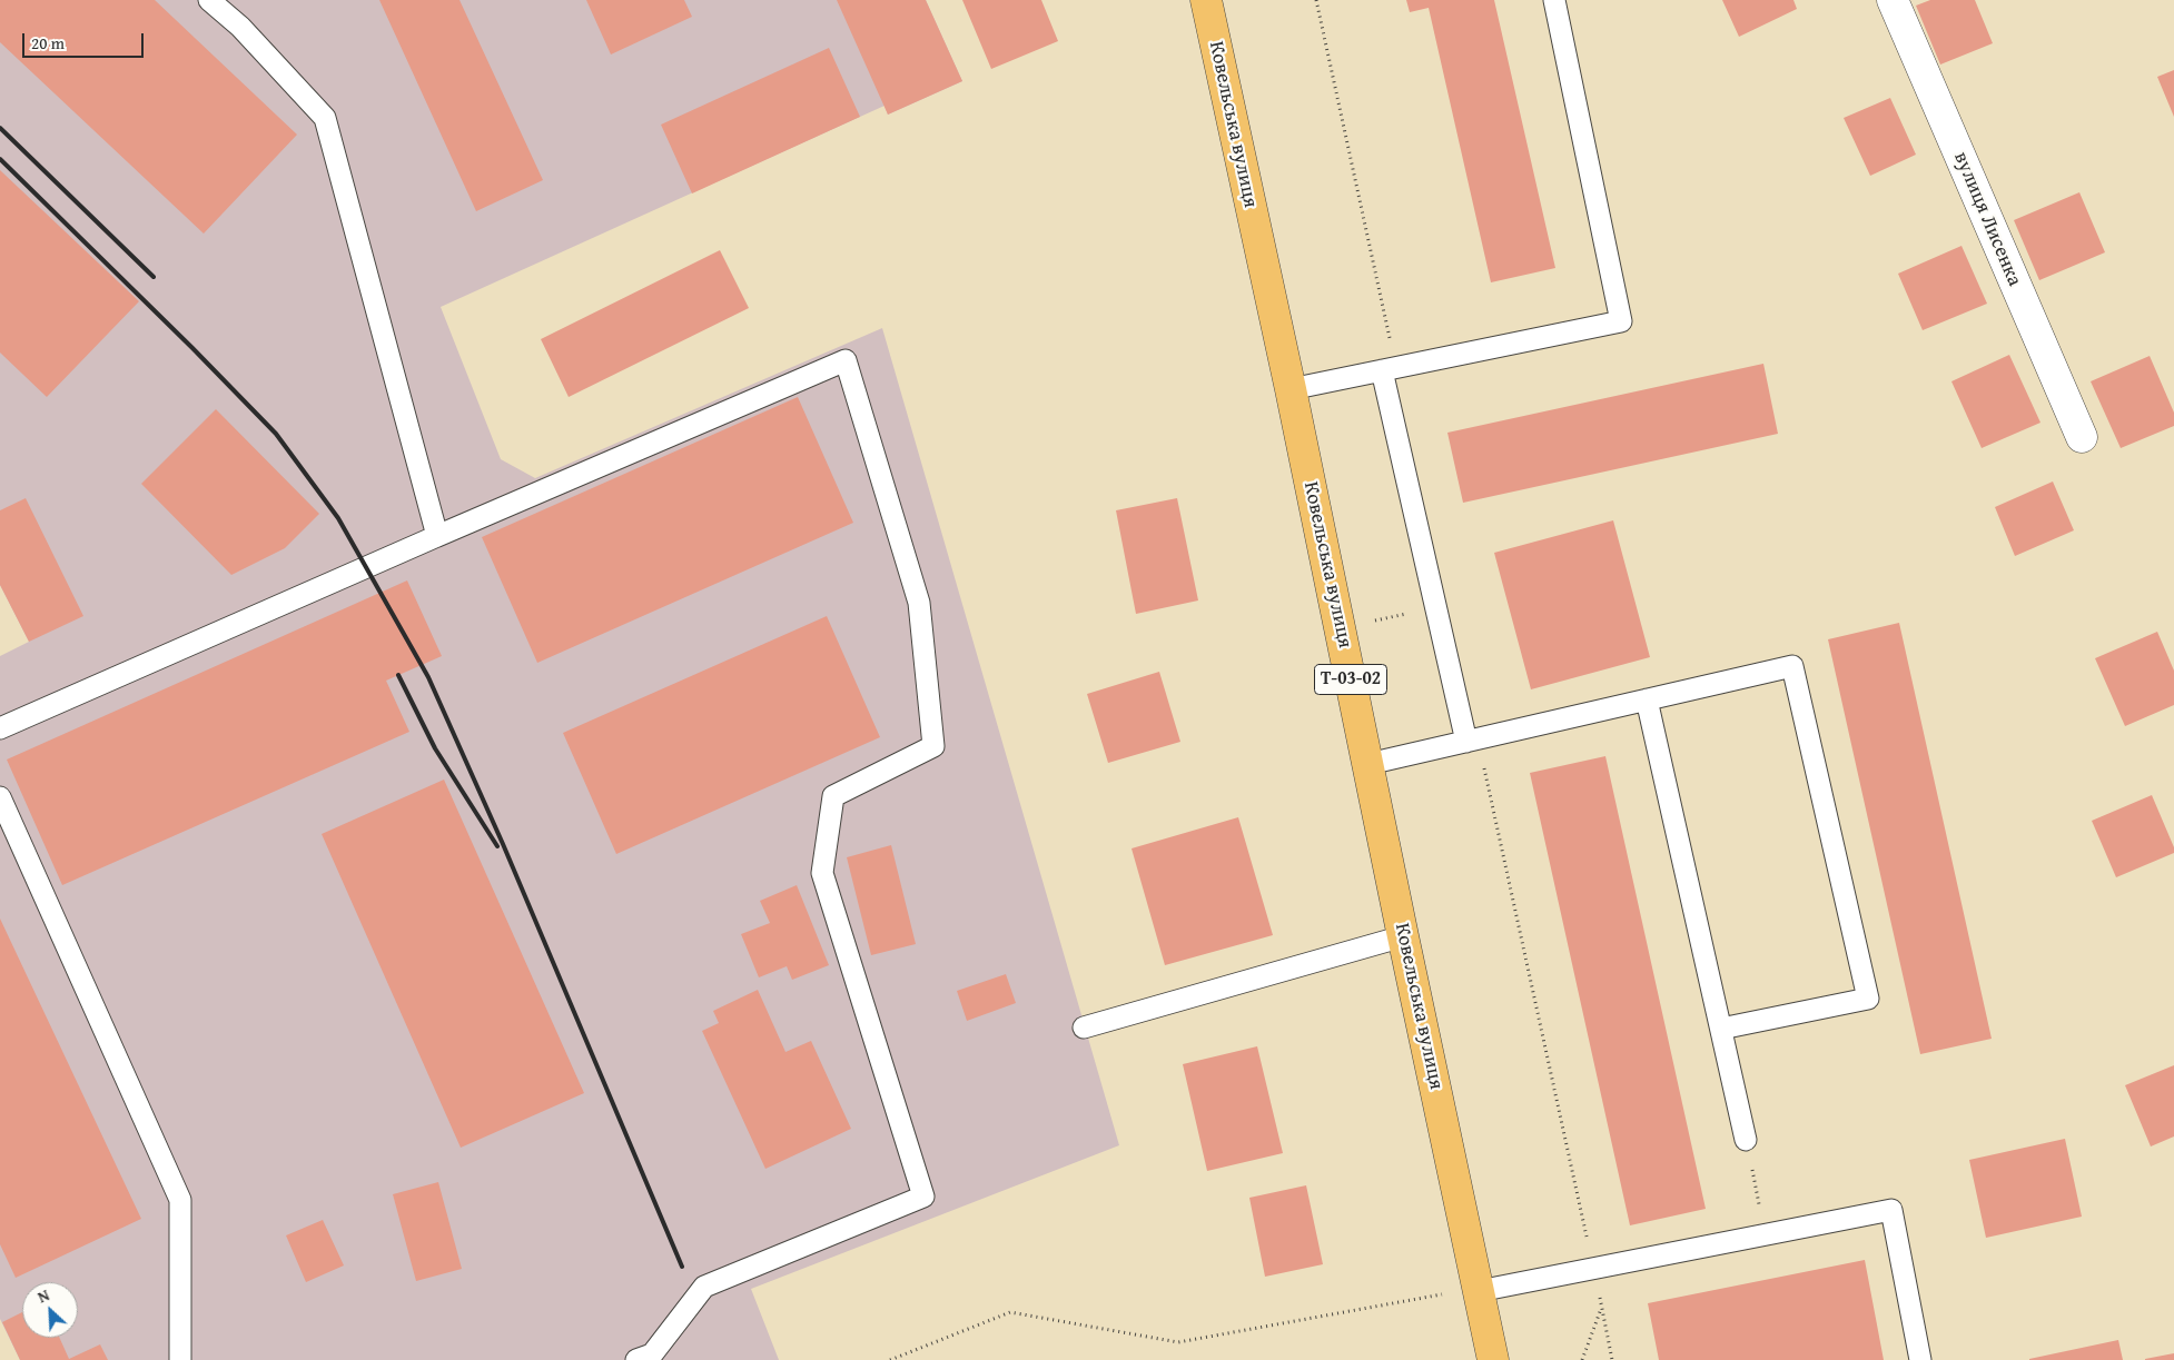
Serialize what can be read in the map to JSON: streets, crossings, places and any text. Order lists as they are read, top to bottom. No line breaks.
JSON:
{"streets":{"main road":["Ковельська вулиця","Т-03-02"],"street":["вулиця Лисенка"]},"scale_bar":"20 m","north":"top left"}
